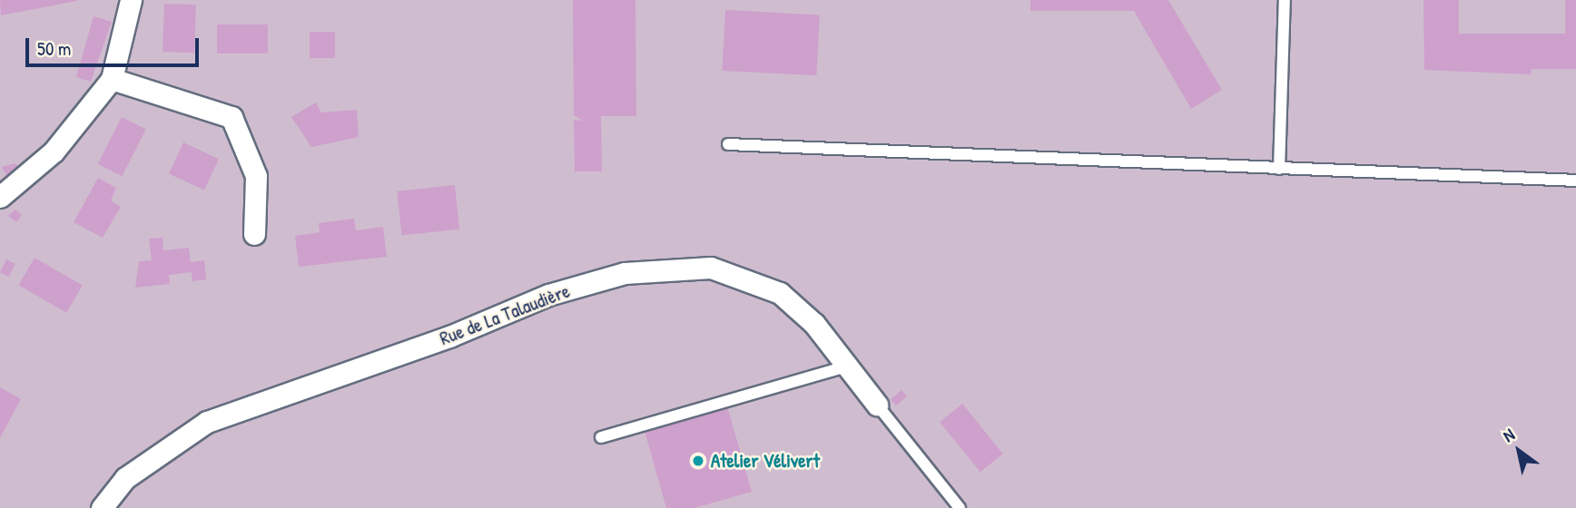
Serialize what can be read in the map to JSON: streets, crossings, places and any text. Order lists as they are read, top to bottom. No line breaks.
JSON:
{"streets":{"street":["Rue de La Talaudière"]},"places":["Atelier Vélivert"],"scale_bar":"50 m","north":"top left"}
